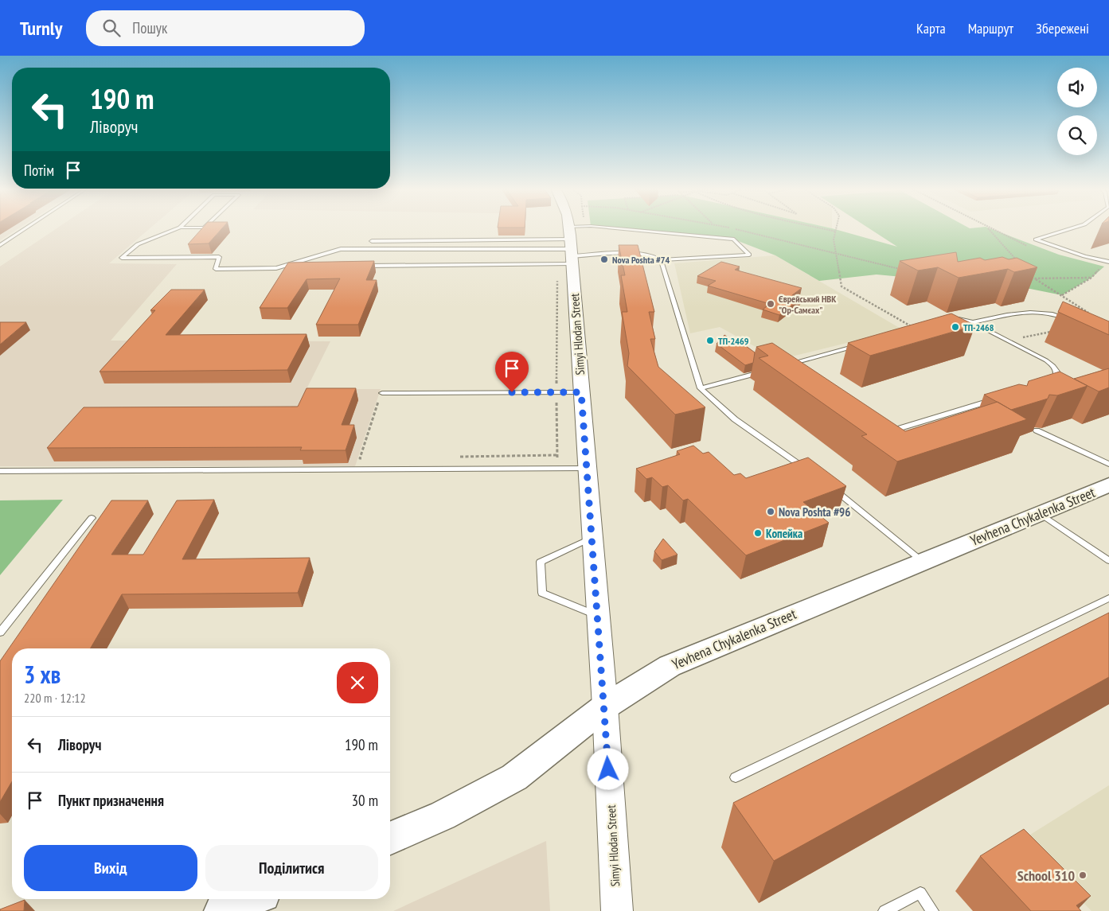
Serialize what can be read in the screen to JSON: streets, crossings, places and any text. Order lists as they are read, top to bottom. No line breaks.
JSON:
{"streets":{"main road":["Yevhena Chykalenka Street"],"street":["Simyi Hlodan Street"]},"crossings":[["Simyi Hlodan Street","Yevhena Chykalenka Street"]],"places":["Nova Poshta #74","Єврейський НВК \"Ор-Самєах\"","ТП-2468","ТП-2469","Nova Poshta #96","Копейка","School 310"],"page":{"header":"Turnly","search":"Пошук","nav":["Карта","Маршрут","Збережені"],"turn":["190 m","Ліворуч"],"then":"Потім","heading":["3 хв","220 m · 12:12"],"list":[{"name":"Ліворуч","value":"190 m"},{"name":"Пункт призначення","value":"30 m"}],"buttons":["Вихід","Поділитися"]}}
